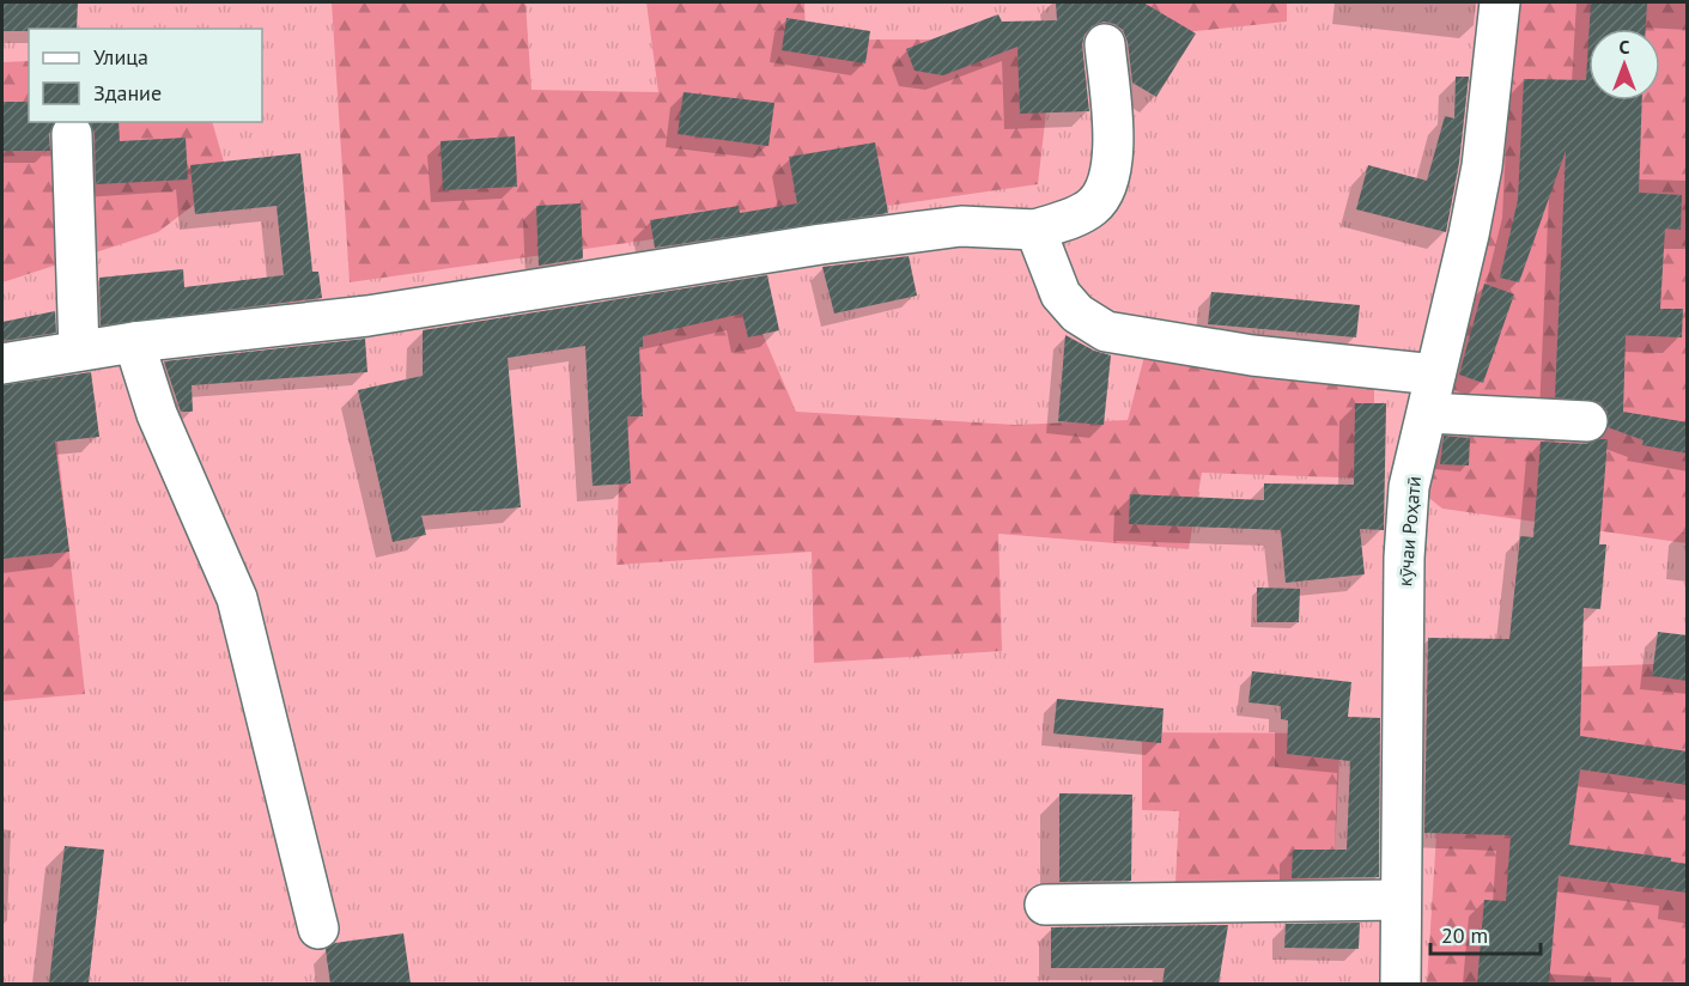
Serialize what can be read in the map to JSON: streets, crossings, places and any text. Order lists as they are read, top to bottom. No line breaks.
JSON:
{"streets":{"street":["кӯчаи Роҳатӣ"]},"legend":["Улица","Здание"],"scale_bar":"20 m","north":"top"}
